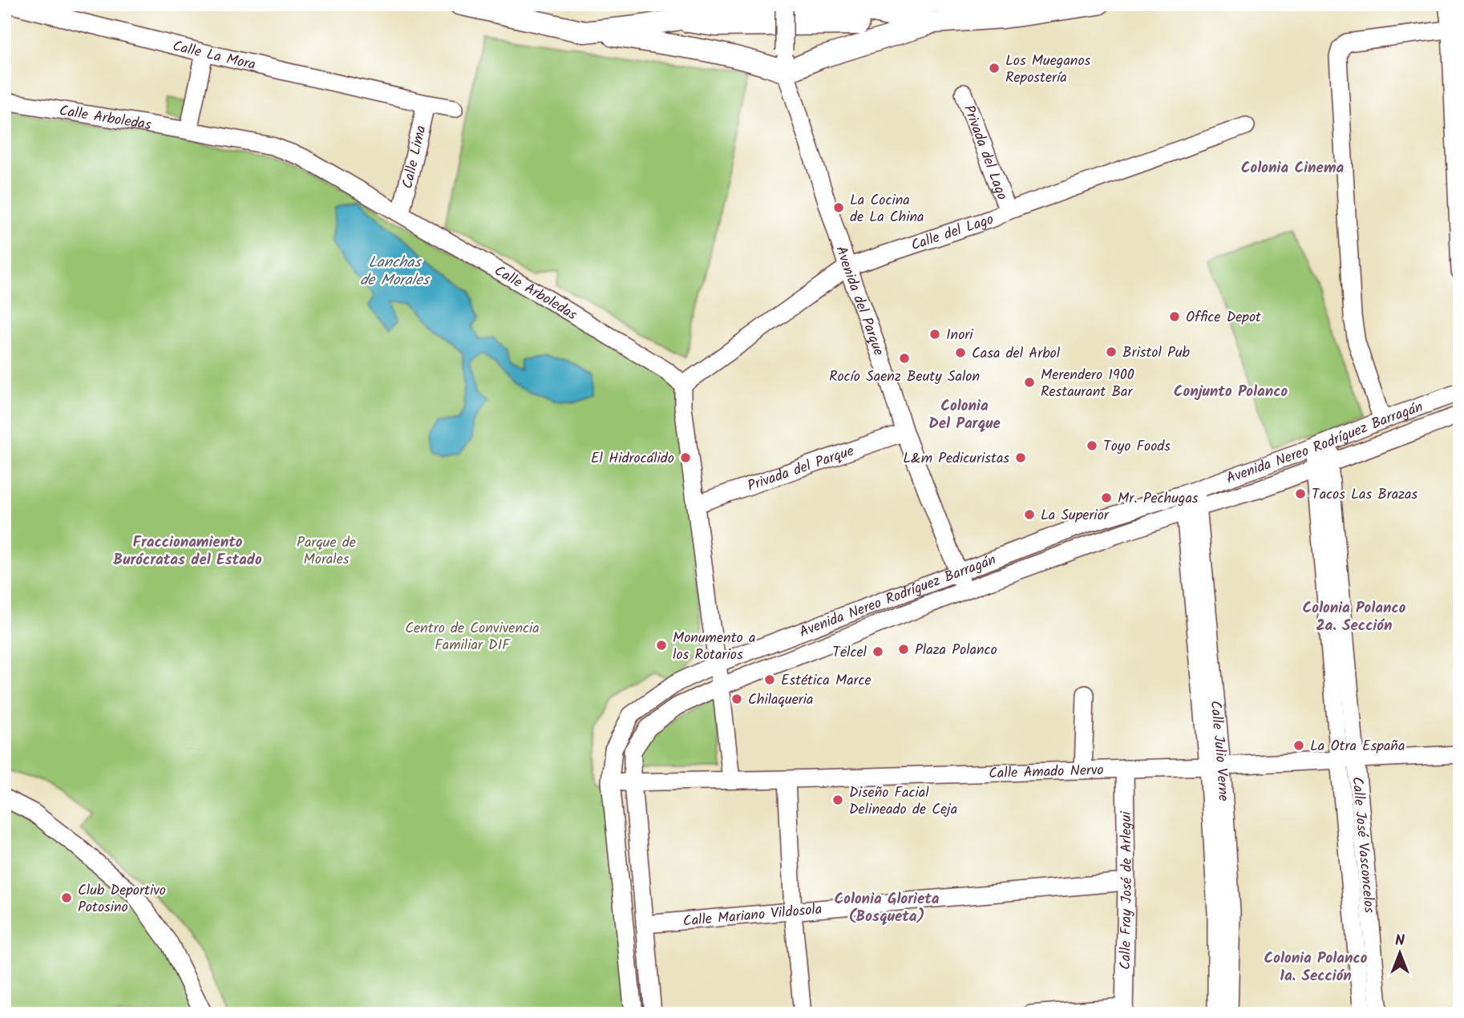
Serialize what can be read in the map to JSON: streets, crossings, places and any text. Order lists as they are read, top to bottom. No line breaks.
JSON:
{"streets":{"street":["Calle La Mora","Calle Arboledas","Privada del Lago","Calle Lima","Calle del Lago","Avenida del Parque","Avenida Nereo Rodríguez Barragán","Privada del Parque","Calle Julio Verne","Calle Amado Nervo","Calle José Vasconcelos","Calle Fray José de Arlegui","Calle Mariano Vildosola"]},"crossings":[["Calle La Mora","Calle Lima"],["Calle Arboledas","Calle Lima"],["Calle Arboledas","Calle del Lago"],["Privada del Lago","Calle del Lago"],["Calle del Lago","Avenida del Parque"],["Avenida del Parque","Avenida Nereo Rodríguez Barragán"],["Avenida del Parque","Privada del Parque"],["Avenida Nereo Rodríguez Barragán","Calle Julio Verne"],["Avenida Nereo Rodríguez Barragán","Calle Amado Nervo"],["Avenida Nereo Rodríguez Barragán","Calle José Vasconcelos"],["Avenida Nereo Rodríguez Barragán","Calle Mariano Vildosola"],["Calle Julio Verne","Calle Amado Nervo"],["Calle Amado Nervo","Calle José Vasconcelos"],["Calle Amado Nervo","Calle Fray José de Arlegui"],["Calle Fray José de Arlegui","Calle Mariano Vildosola"]],"districts":["Colonia Cinema","Conjunto Polanco","Colonia Del Parque","Fraccionamiento Burócratas del Estado","Colonia Polanco 2a. Sección","Colonia Glorieta (Bosqueta)","Colonia Polanco 1a. Sección"],"water":["Lanchas de Morales"],"parks":["Parque de Morales","Centro de Convivencia Familiar DIF"],"places":["Los Mueganos Repostería","La Cocina de La China","Office Depot","Inori","Bristol Pub","Casa del Arbol","Rocío Saenz Beuty Salon","Merendero 1900 Restaurant Bar","Toyo Foods","El Hidrocálido","L&m Pedicuristas","Tacos Las Brazas","Mr. Pechugas","La Superior","Monumento a los Rotarios","Plaza Polanco","Telcel","Estética Marce","Chilaqueria","La Otra España","Diseño Facial Delineado de Ceja","Club Deportivo Potosino"],"north":"top"}
